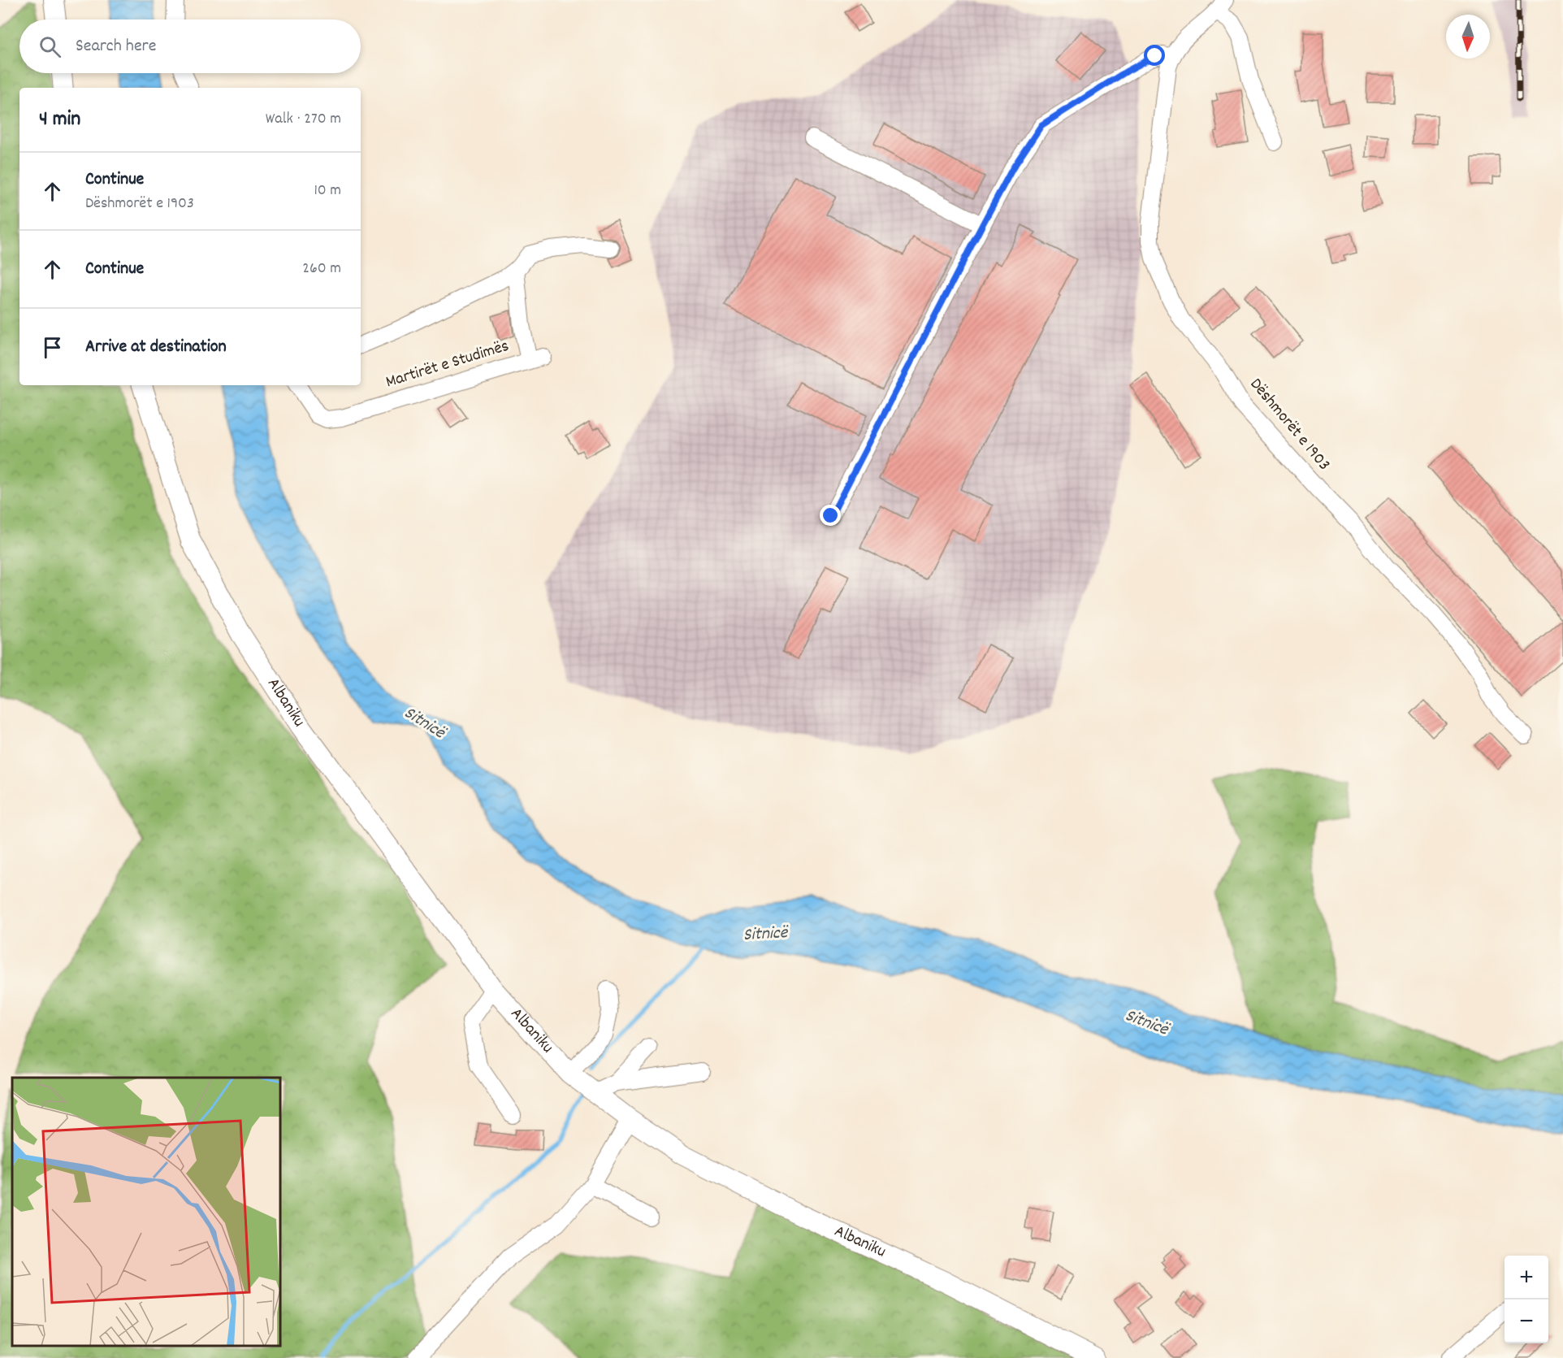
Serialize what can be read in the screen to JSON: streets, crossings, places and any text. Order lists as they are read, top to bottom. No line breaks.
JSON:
{"streets":{"main road":["Albaniku"],"street":["Martirët e Studimës","Dëshmorët e 1903"]},"water":["Sitnicë"],"north":"bottom","page":{"search":"Search here","heading":["4 min","Walk · 270 m"],"list":[["Continue","Dëshmorët e 1903","10 m"],["Continue","260 m"],"Arrive at destination"],"map_buttons":["+","−"]}}
